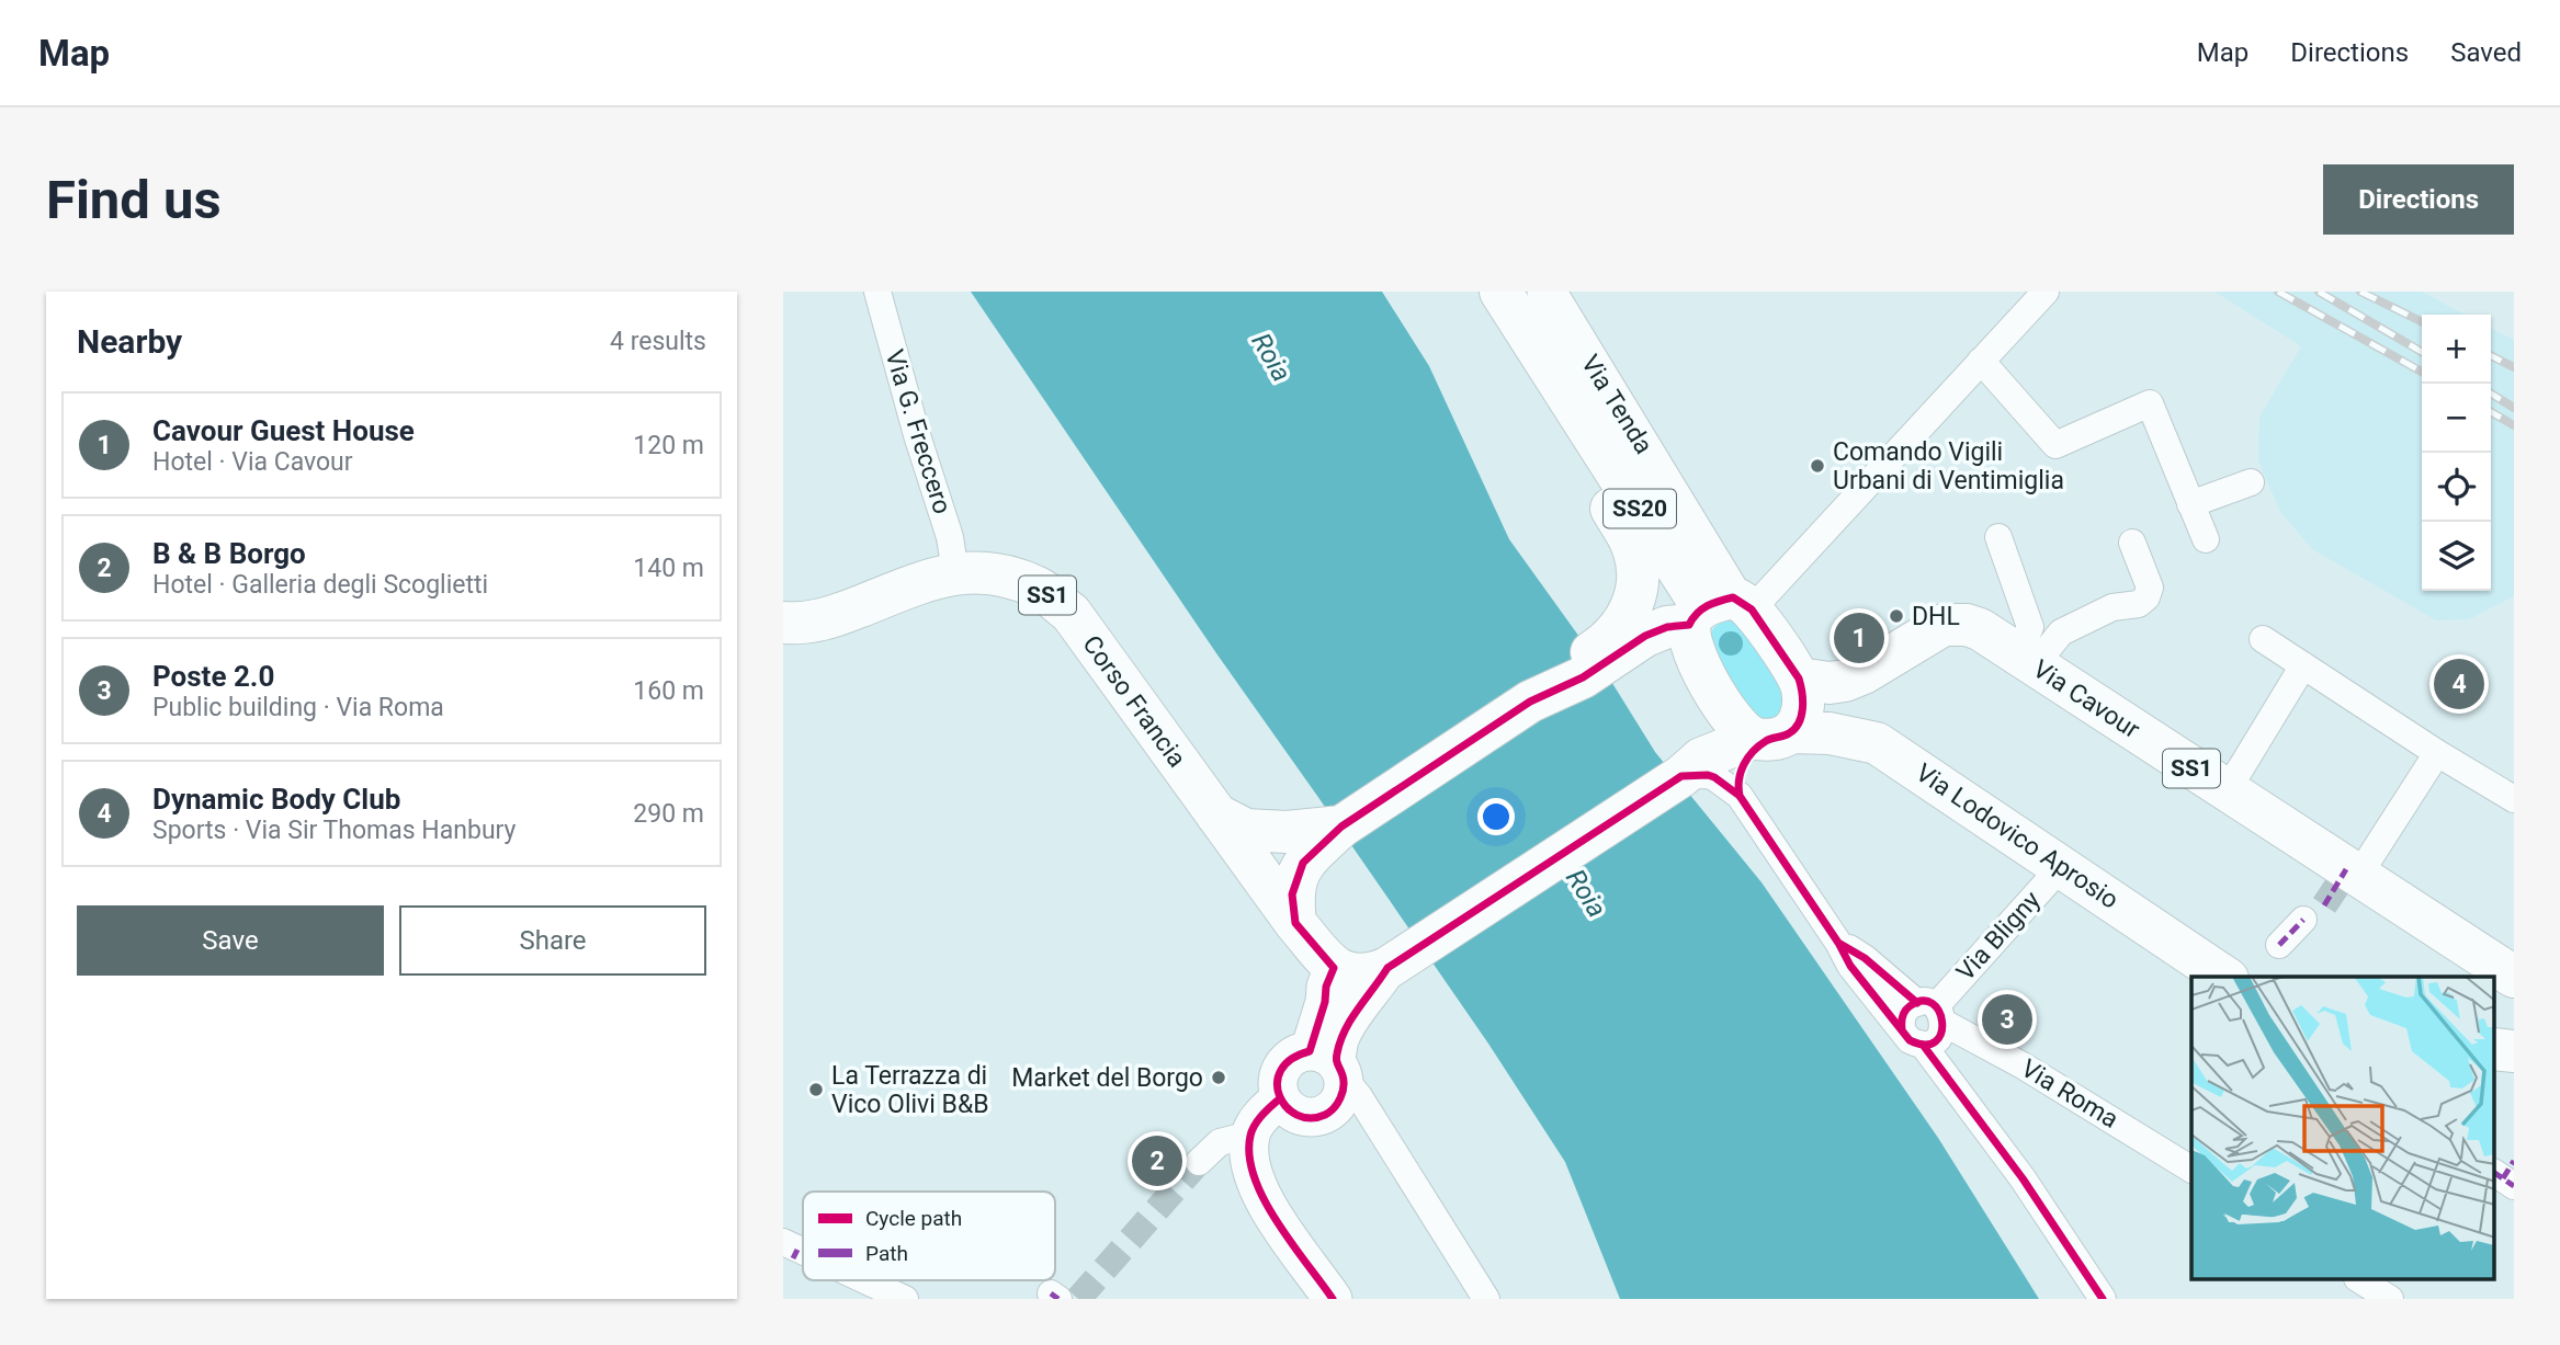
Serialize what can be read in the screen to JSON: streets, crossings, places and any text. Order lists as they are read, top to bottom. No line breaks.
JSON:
{"streets":{"main road":["Via Tenda","SS20","SS1","Via Cavour","Corso Francia","Via Lodovico Aprosio"],"street":["Via G. Freccero","Via Bligny","Via Roma"]},"crossings":[["Via Tenda","SS20"],["Via G. Freccero","Corso Francia"],["SS1","Corso Francia"],["Via Lodovico Aprosio","Via Bligny"],["Via Bligny","Via Roma"]],"water":["Roia"],"places":["Comando Vigili Urbani di Ventimiglia","DHL","Market del Borgo","La Terrazza di Vico Olivi B&B"],"legend":["Cycle path","Path"],"page":{"header":"Map","nav":["Map","Directions","Saved"],"buttons":["Directions",["Save","Share"]],"title":"Find us","heading":["Nearby","4 results"],"map_buttons":["+","−"],"list":[{"mark":"1","name":"Cavour Guest House","note":"Hotel · Via Cavour","value":"120 m"},{"mark":"2","name":"B & B Borgo","note":"Hotel · Galleria degli Scoglietti","value":"140 m"},{"mark":"3","name":"Poste 2.0","note":"Public building · Via Roma","value":"160 m"},{"mark":"4","name":"Dynamic Body Club","note":"Sports · Via Sir Thomas Hanbury","value":"290 m"}],"pins":["1","4","3","2"]}}
